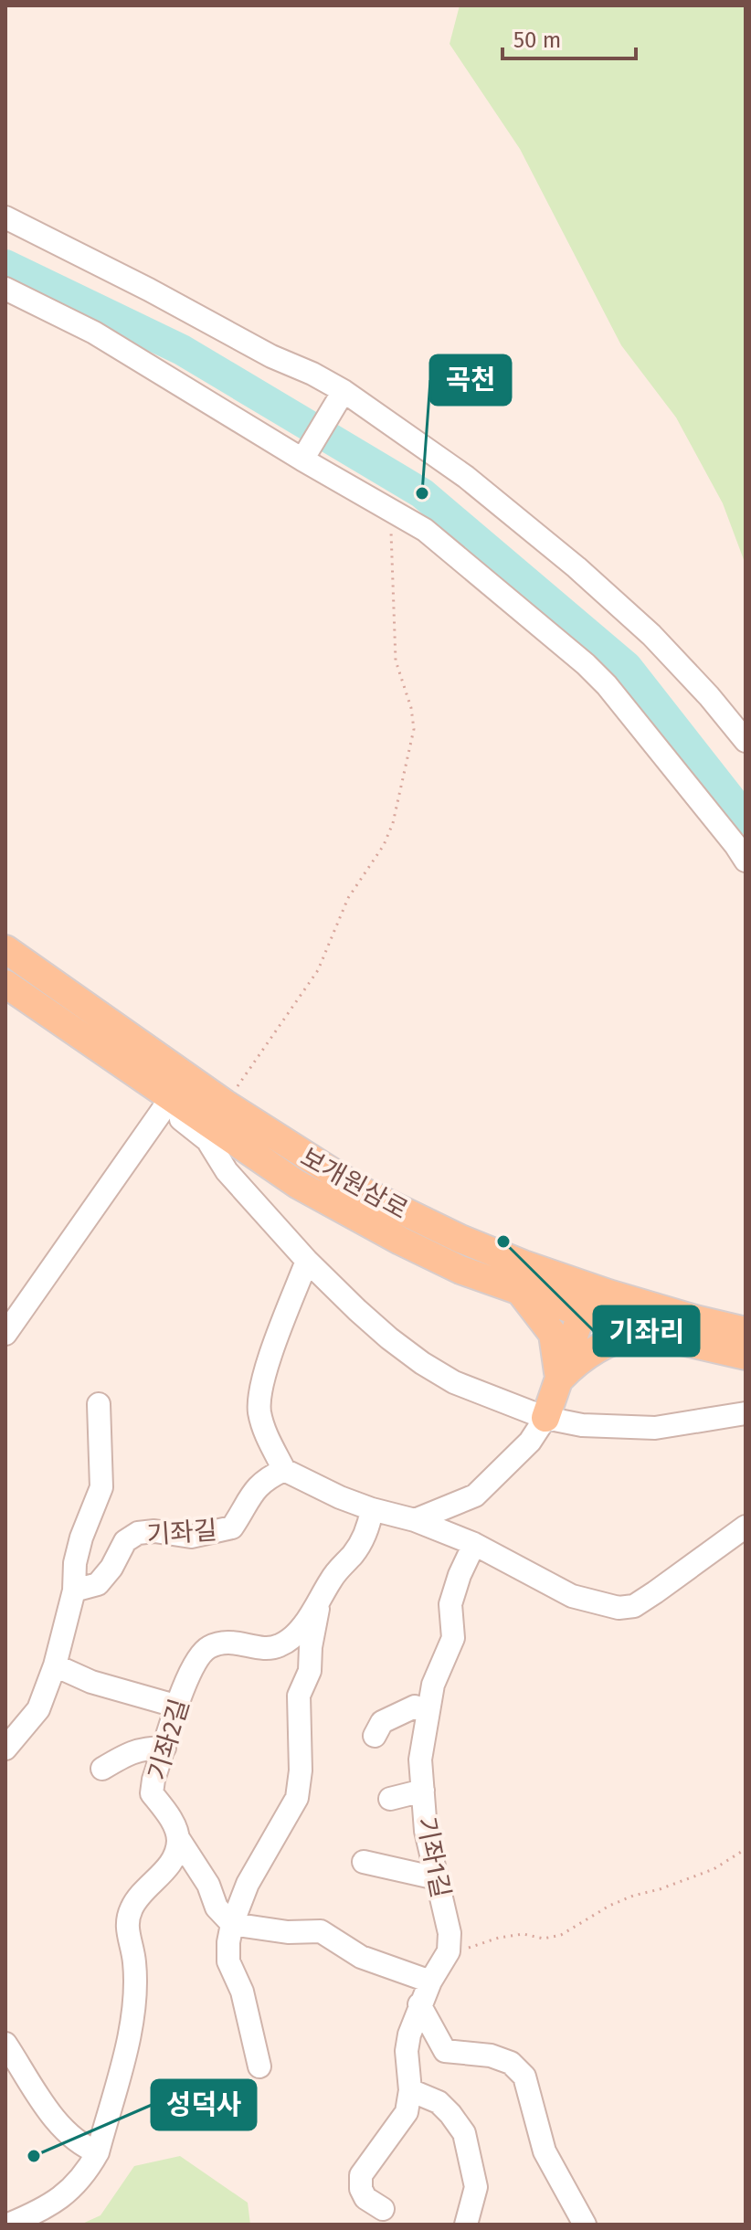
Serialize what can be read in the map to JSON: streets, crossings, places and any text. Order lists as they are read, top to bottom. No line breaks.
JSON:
{"streets":{"main road":["보개원삼로"],"street":["기좌길","기좌2길","기좌1길"]},"places":["곡천","기좌리","성덕사"],"scale_bar":"50 m"}
